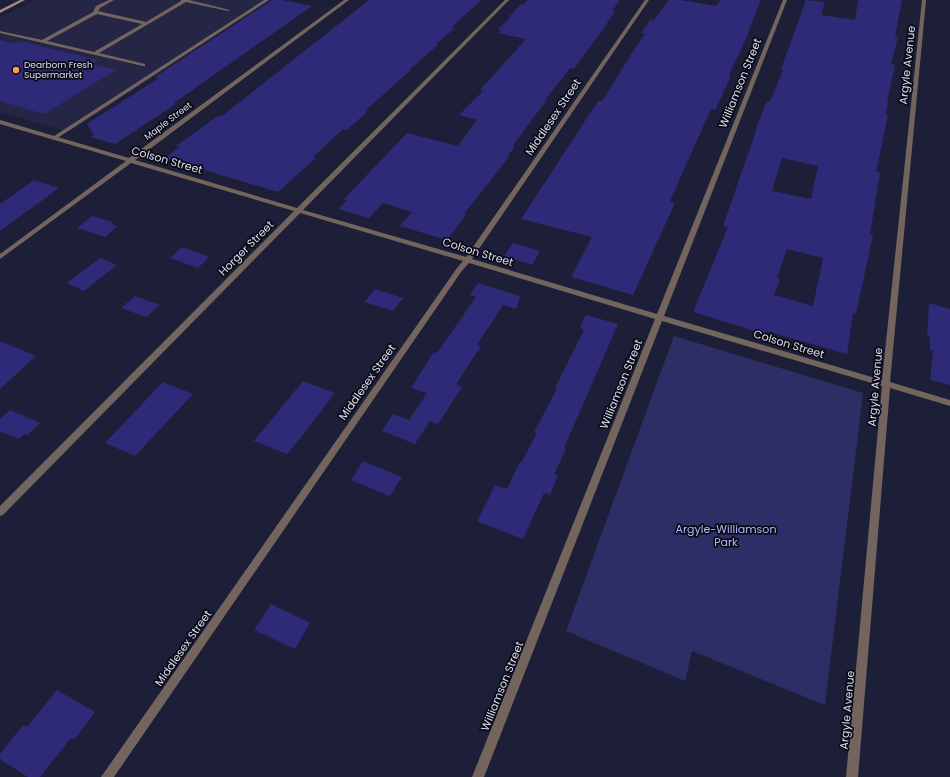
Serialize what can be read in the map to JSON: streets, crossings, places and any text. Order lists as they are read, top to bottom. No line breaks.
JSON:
{"streets":{"street":["Argyle Avenue","Williamson Street","Middlesex Street","Maple Street","Colson Street","Horger Street"]},"crossings":[["Argyle Avenue","Colson Street"],["Williamson Street","Colson Street"],["Middlesex Street","Colson Street"],["Maple Street","Colson Street"],["Colson Street","Horger Street"]],"parks":["Argyle-Williamson Park"],"places":["Dearborn Fresh Supermarket"]}
